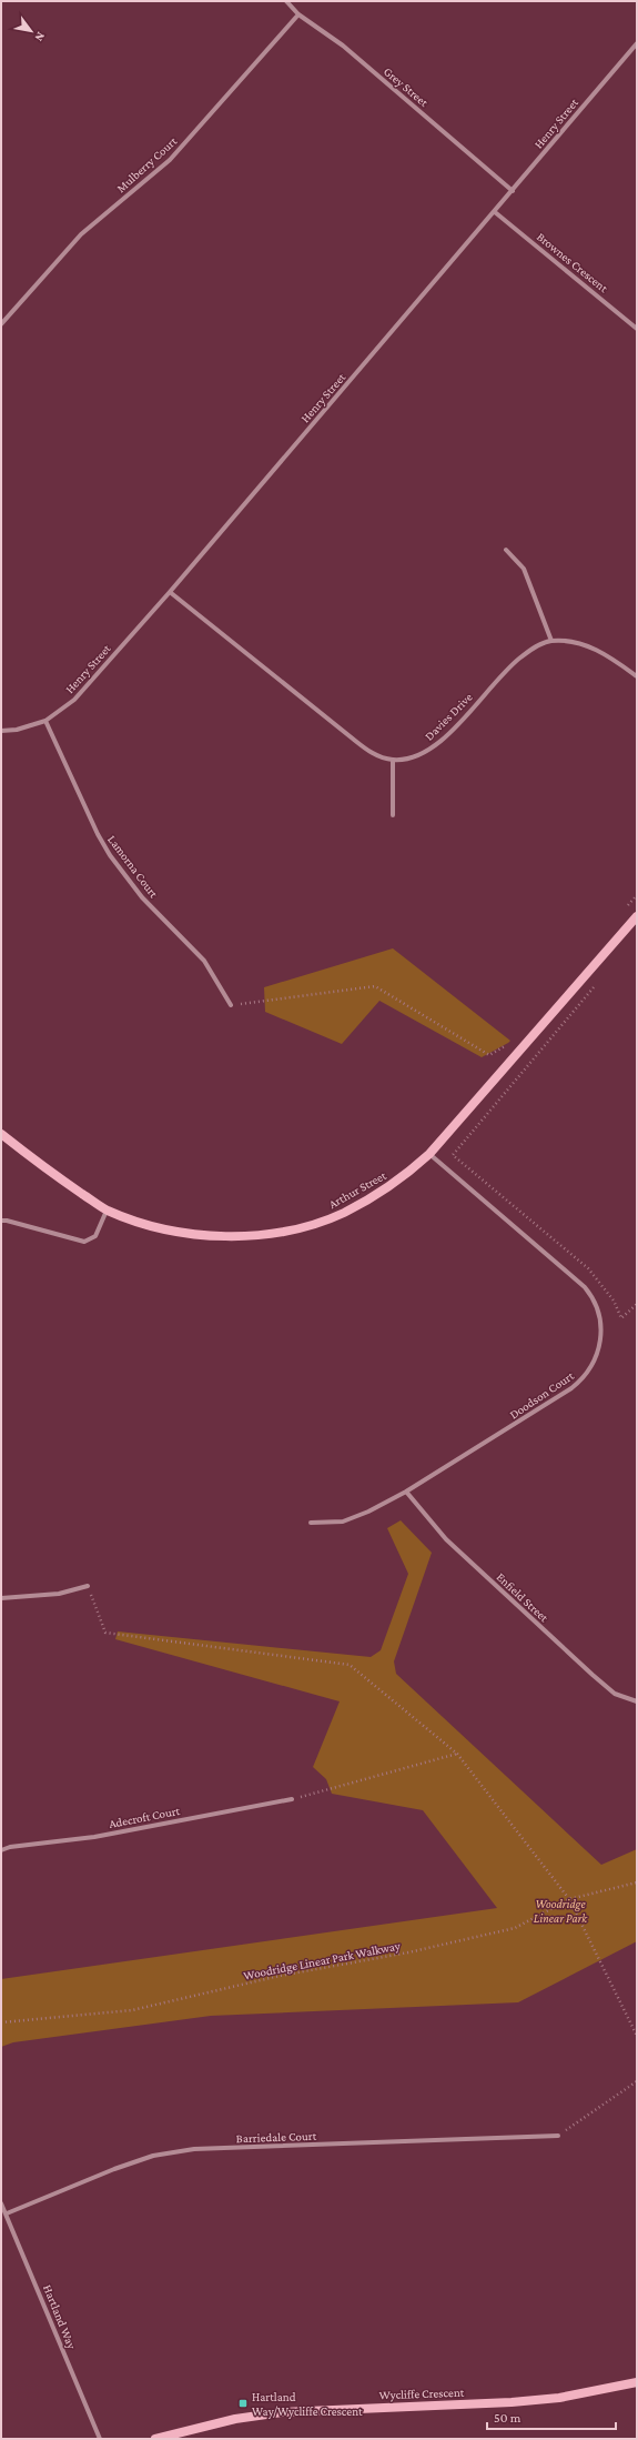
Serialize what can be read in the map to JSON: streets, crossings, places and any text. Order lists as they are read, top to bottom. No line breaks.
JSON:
{"streets":{"street":["Grey Street","Henry Street","Mulberry Court","Brownes Crescent","Davies Drive","Lamorna Court","Arthur Street","Doodson Court","Enfield Street","Adecroft Court","Barriedale Court","Hartland Way","Wycliffe Crescent"],"path":["Woodridge Linear Park Walkway"]},"crossings":[["Grey Street","Henry Street"],["Grey Street","Mulberry Court"],["Henry Street","Brownes Crescent"],["Henry Street","Davies Drive"],["Henry Street","Lamorna Court"],["Arthur Street","Doodson Court"],["Doodson Court","Enfield Street"],["Barriedale Court","Hartland Way"]],"parks":["Woodridge Linear Park"],"places":{"transit":["Hartland Way/Wycliffe Crescent"]},"scale_bar":"50 m","north":"bottom right"}
